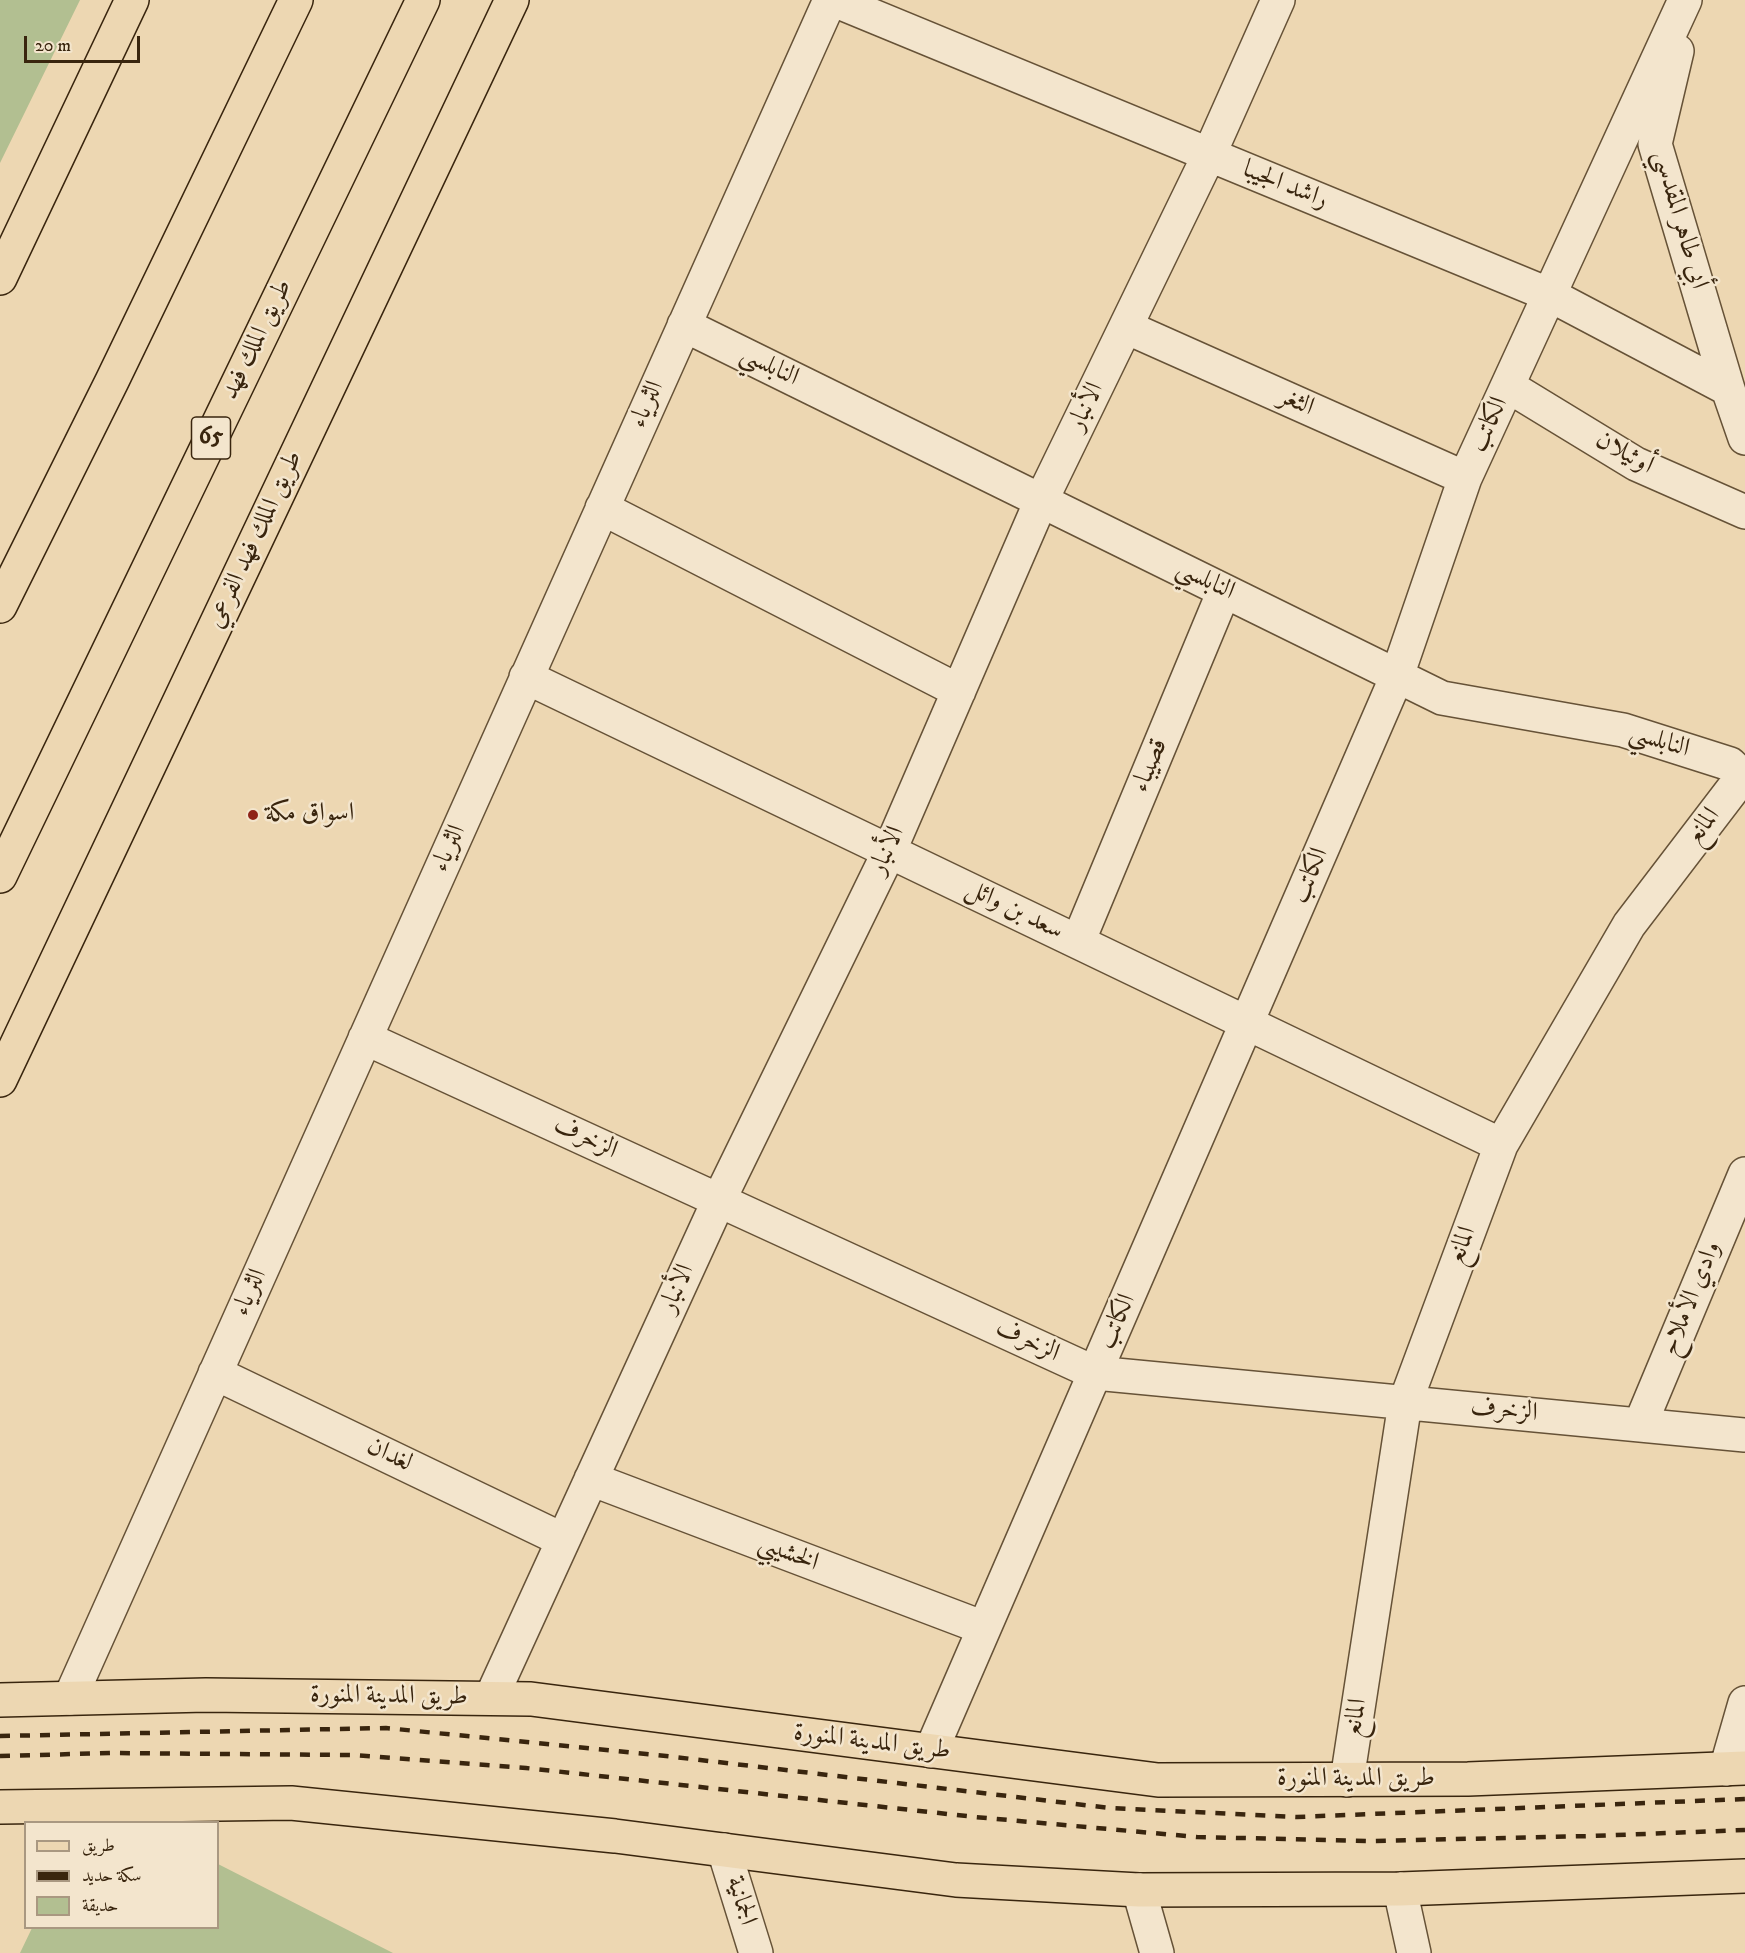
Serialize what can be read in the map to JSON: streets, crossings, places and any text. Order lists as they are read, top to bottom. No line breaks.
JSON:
{"streets":{"main road":["طريق الملك فهد","65","طريق الملك فهد الفرعي","طريق المدينة المنورة"],"street":["راشد الجيبا","أبي طاهر المقدسي","النابلسي","الثغر","الثرياء","الأنبار","الكاتب","أوثيلان","قصيباء","المانع","سعد بن وائل","الزخرف","وادي الأملاح","لغدان","الخشيبي","الجمانية"]},"crossings":[["راشد الجيبا","أبي طاهر المقدسي"],["راشد الجيبا","الثرياء"],["راشد الجيبا","الأنبار"],["راشد الجيبا","الكاتب"],["النابلسي","الثرياء"],["النابلسي","الأنبار"],["النابلسي","الكاتب"],["النابلسي","قصيباء"],["النابلسي","المانع"],["الثغر","الأنبار"],["الثغر","الكاتب"],["الثرياء","سعد بن وائل"],["الثرياء","الزخرف"],["الثرياء","لغدان"],["الثرياء","طريق المدينة المنورة"],["الأنبار","سعد بن وائل"],["الأنبار","الزخرف"],["الأنبار","لغدان"],["الأنبار","الخشيبي"],["الأنبار","طريق المدينة المنورة"],["الكاتب","أوثيلان"],["الكاتب","سعد بن وائل"],["الكاتب","الزخرف"],["الكاتب","الخشيبي"],["الكاتب","طريق المدينة المنورة"],["قصيباء","سعد بن وائل"],["المانع","سعد بن وائل"],["المانع","الزخرف"],["المانع","طريق المدينة المنورة"],["الزخرف","وادي الأملاح"]],"places":["اسواق مكة"],"legend":["طريق","سكة حديد","حديقة"],"scale_bar":"20 m"}
